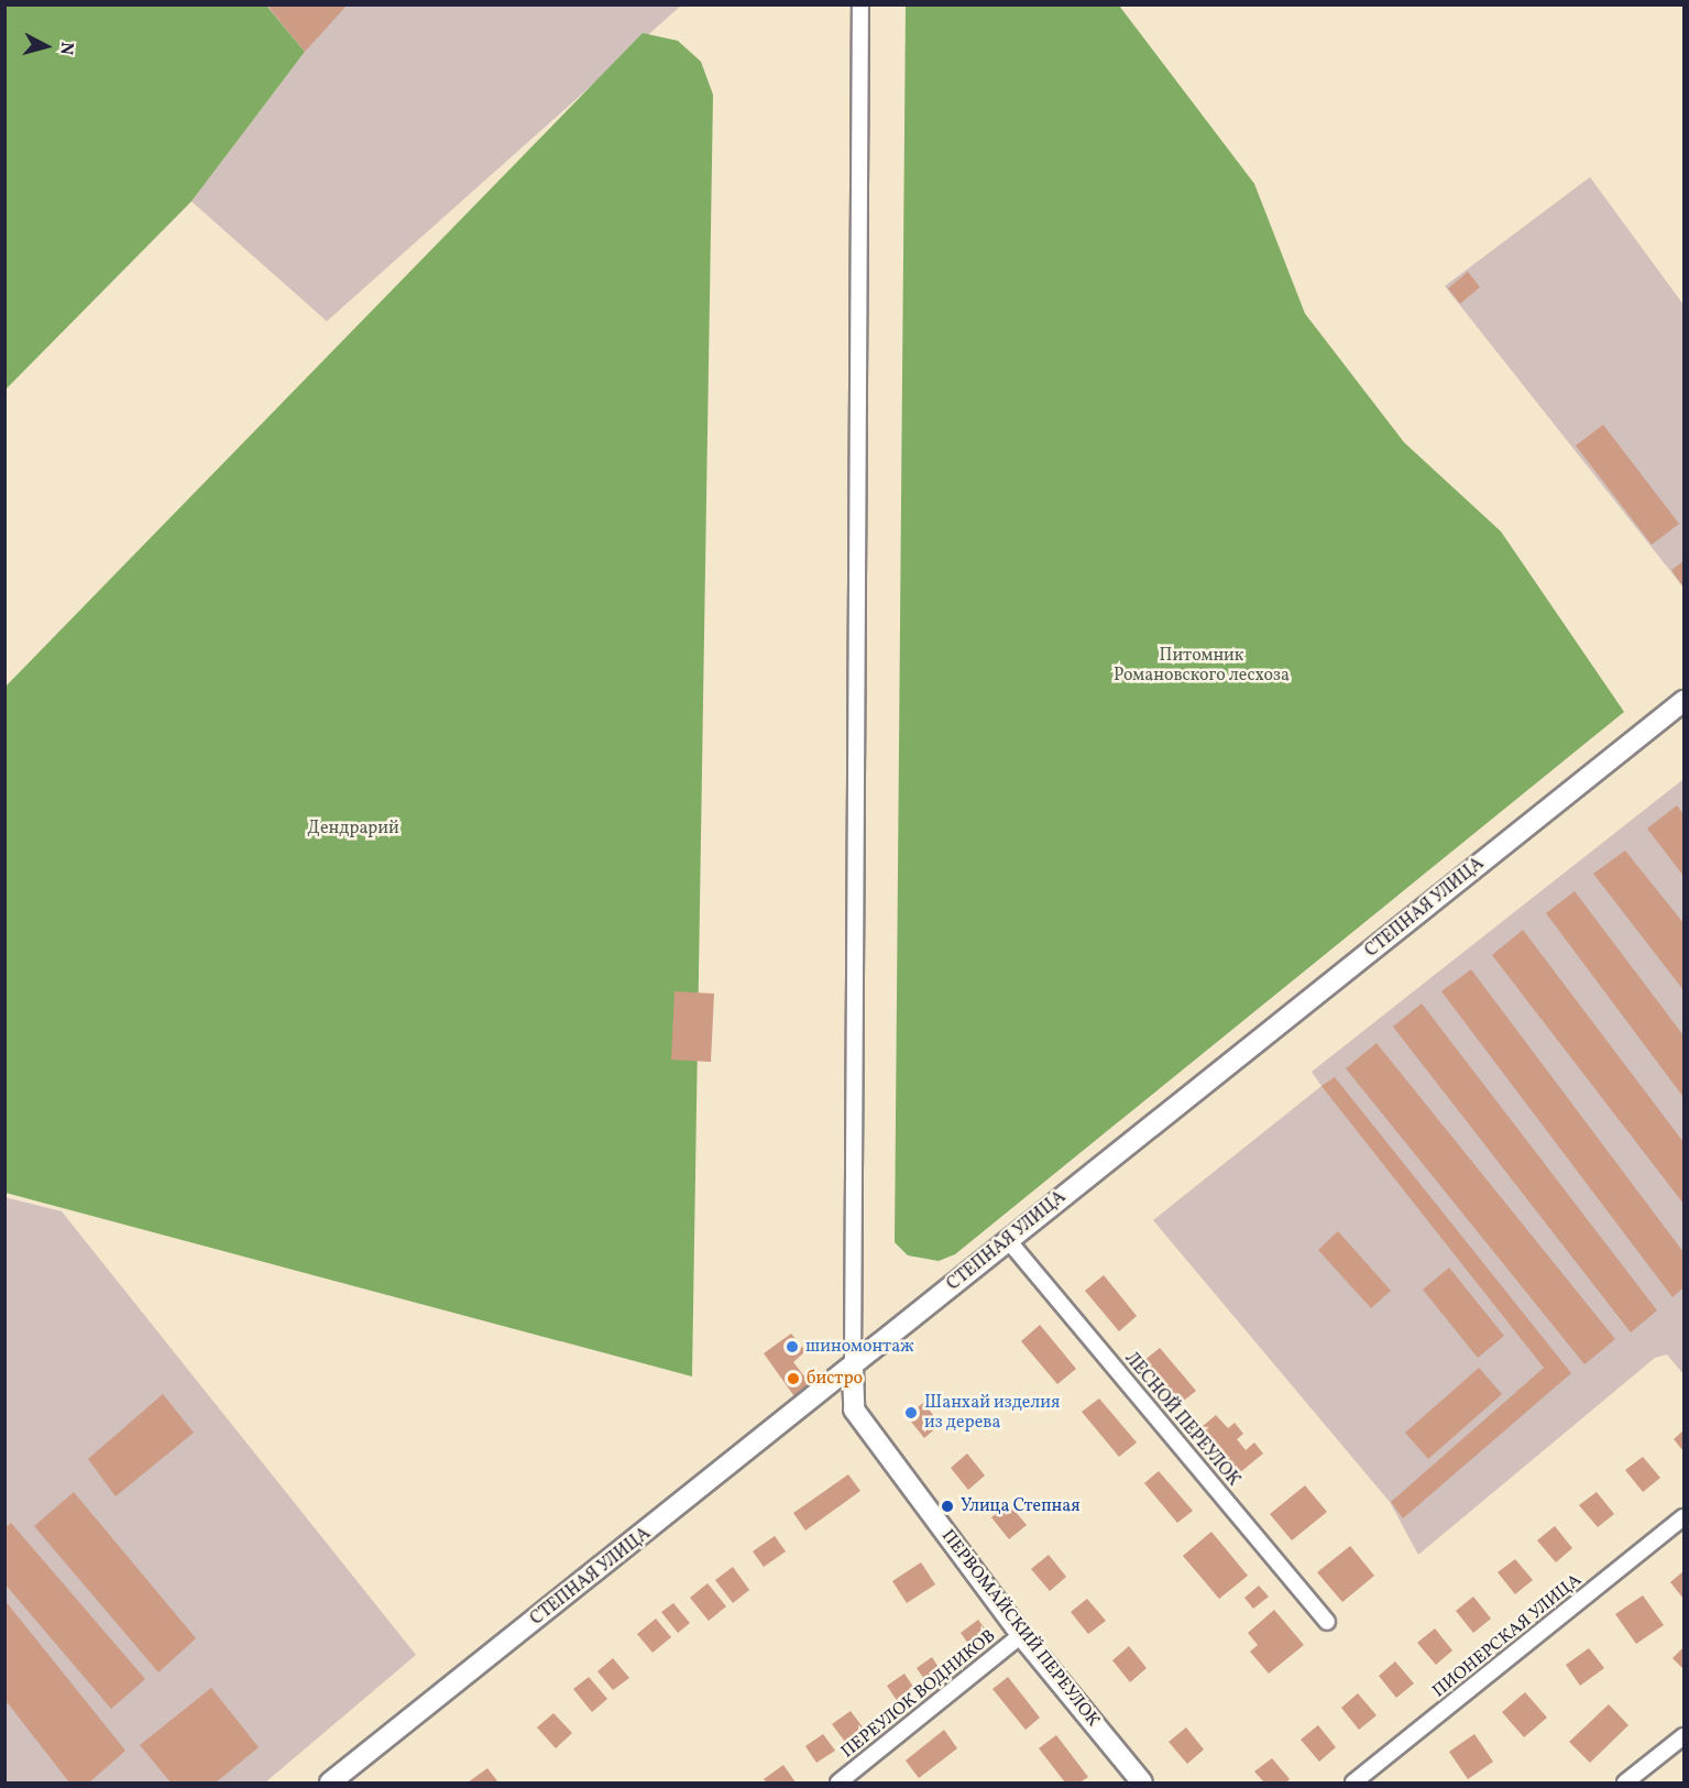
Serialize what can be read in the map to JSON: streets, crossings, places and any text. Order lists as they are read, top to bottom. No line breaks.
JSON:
{"streets":{"main road":["СТЕПНАЯ УЛИЦА","ПЕРВОМАЙСКИЙ ПЕРЕУЛОК"],"street":["ЛЕСНОЙ ПЕРЕУЛОК","ПИОНЕРСКАЯ УЛИЦА","ПЕРЕУЛОК ВОДНИКОВ"]},"crossings":[["СТЕПНАЯ УЛИЦА","ЛЕСНОЙ ПЕРЕУЛОК"],["СТЕПНАЯ УЛИЦА","ПЕРВОМАЙСКИЙ ПЕРЕУЛОК"],["ПЕРВОМАЙСКИЙ ПЕРЕУЛОК","ПЕРЕУЛОК ВОДНИКОВ"]],"parks":["Питомник Романовского лесхоза","Дендрарий"],"places":["шиномонтаж","бистро","Шанхай изделия из дерева","Улица Степная"],"north":"right"}
